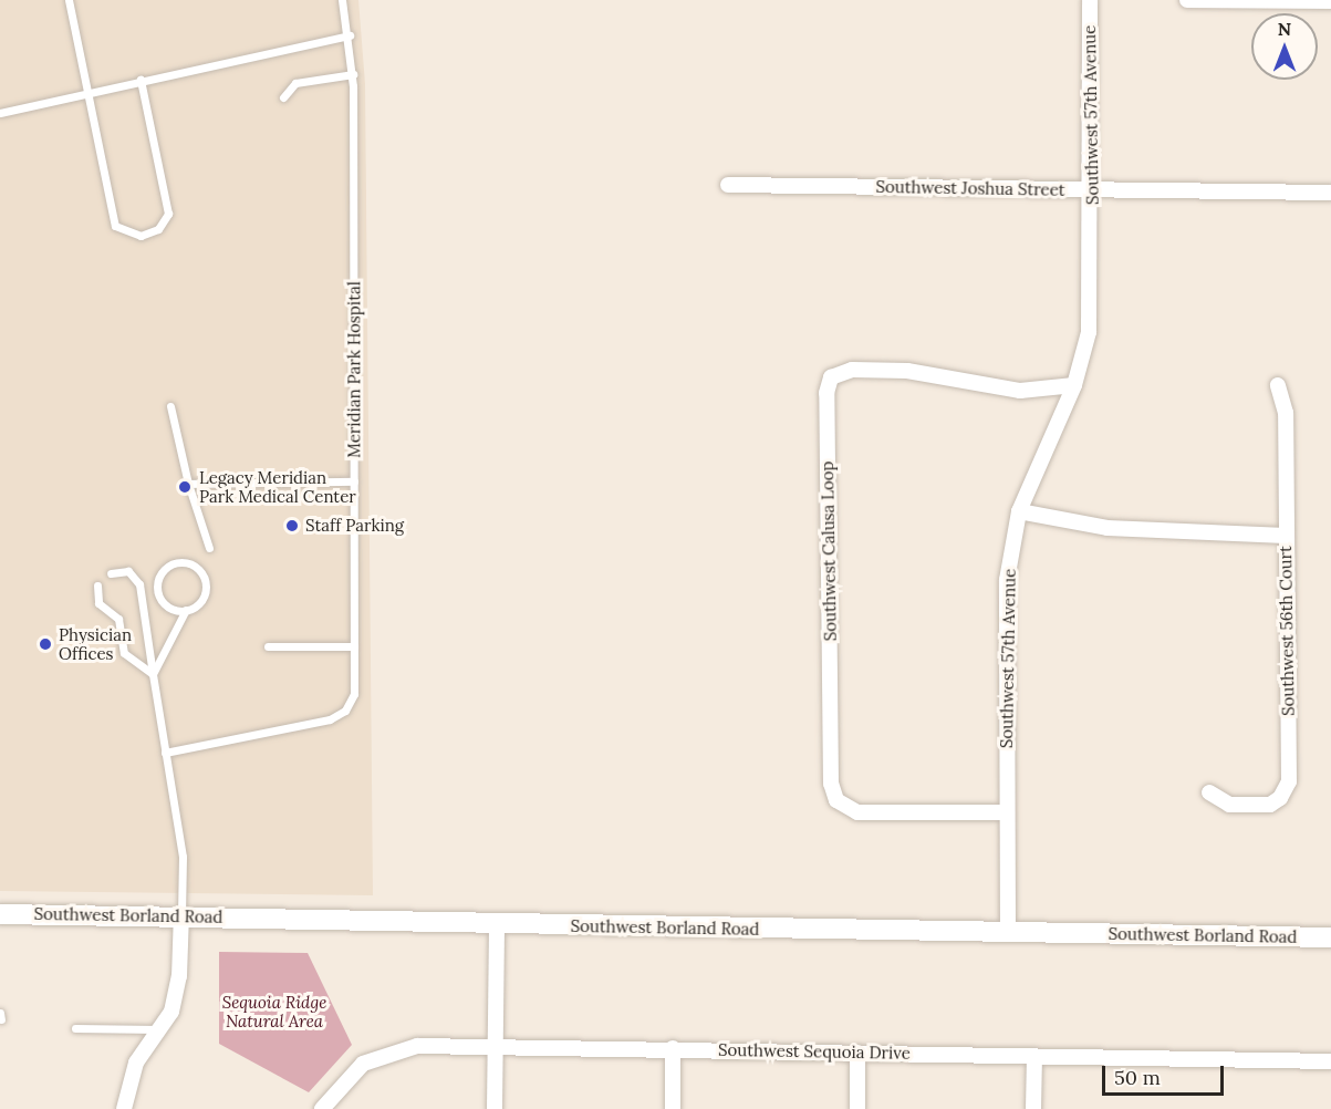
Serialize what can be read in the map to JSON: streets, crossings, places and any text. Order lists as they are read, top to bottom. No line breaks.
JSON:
{"streets":{"main road":["Southwest Borland Road"],"street":["Southwest 57th Avenue","Southwest Joshua Street","Southwest Calusa Loop","Southwest 56th Court","Southwest Sequoia Drive"],"lane":["Meridian Park Hospital"]},"crossings":[["Southwest 57th Avenue","Southwest Joshua Street"],["Southwest 57th Avenue","Southwest Calusa Loop"],["Southwest 57th Avenue","Southwest Borland Road"]],"parks":["Sequoia Ridge Natural Area"],"places":["Legacy Meridian Park Medical Center","Staff Parking","Physician Offices"],"scale_bar":"50 m","north":"top"}
